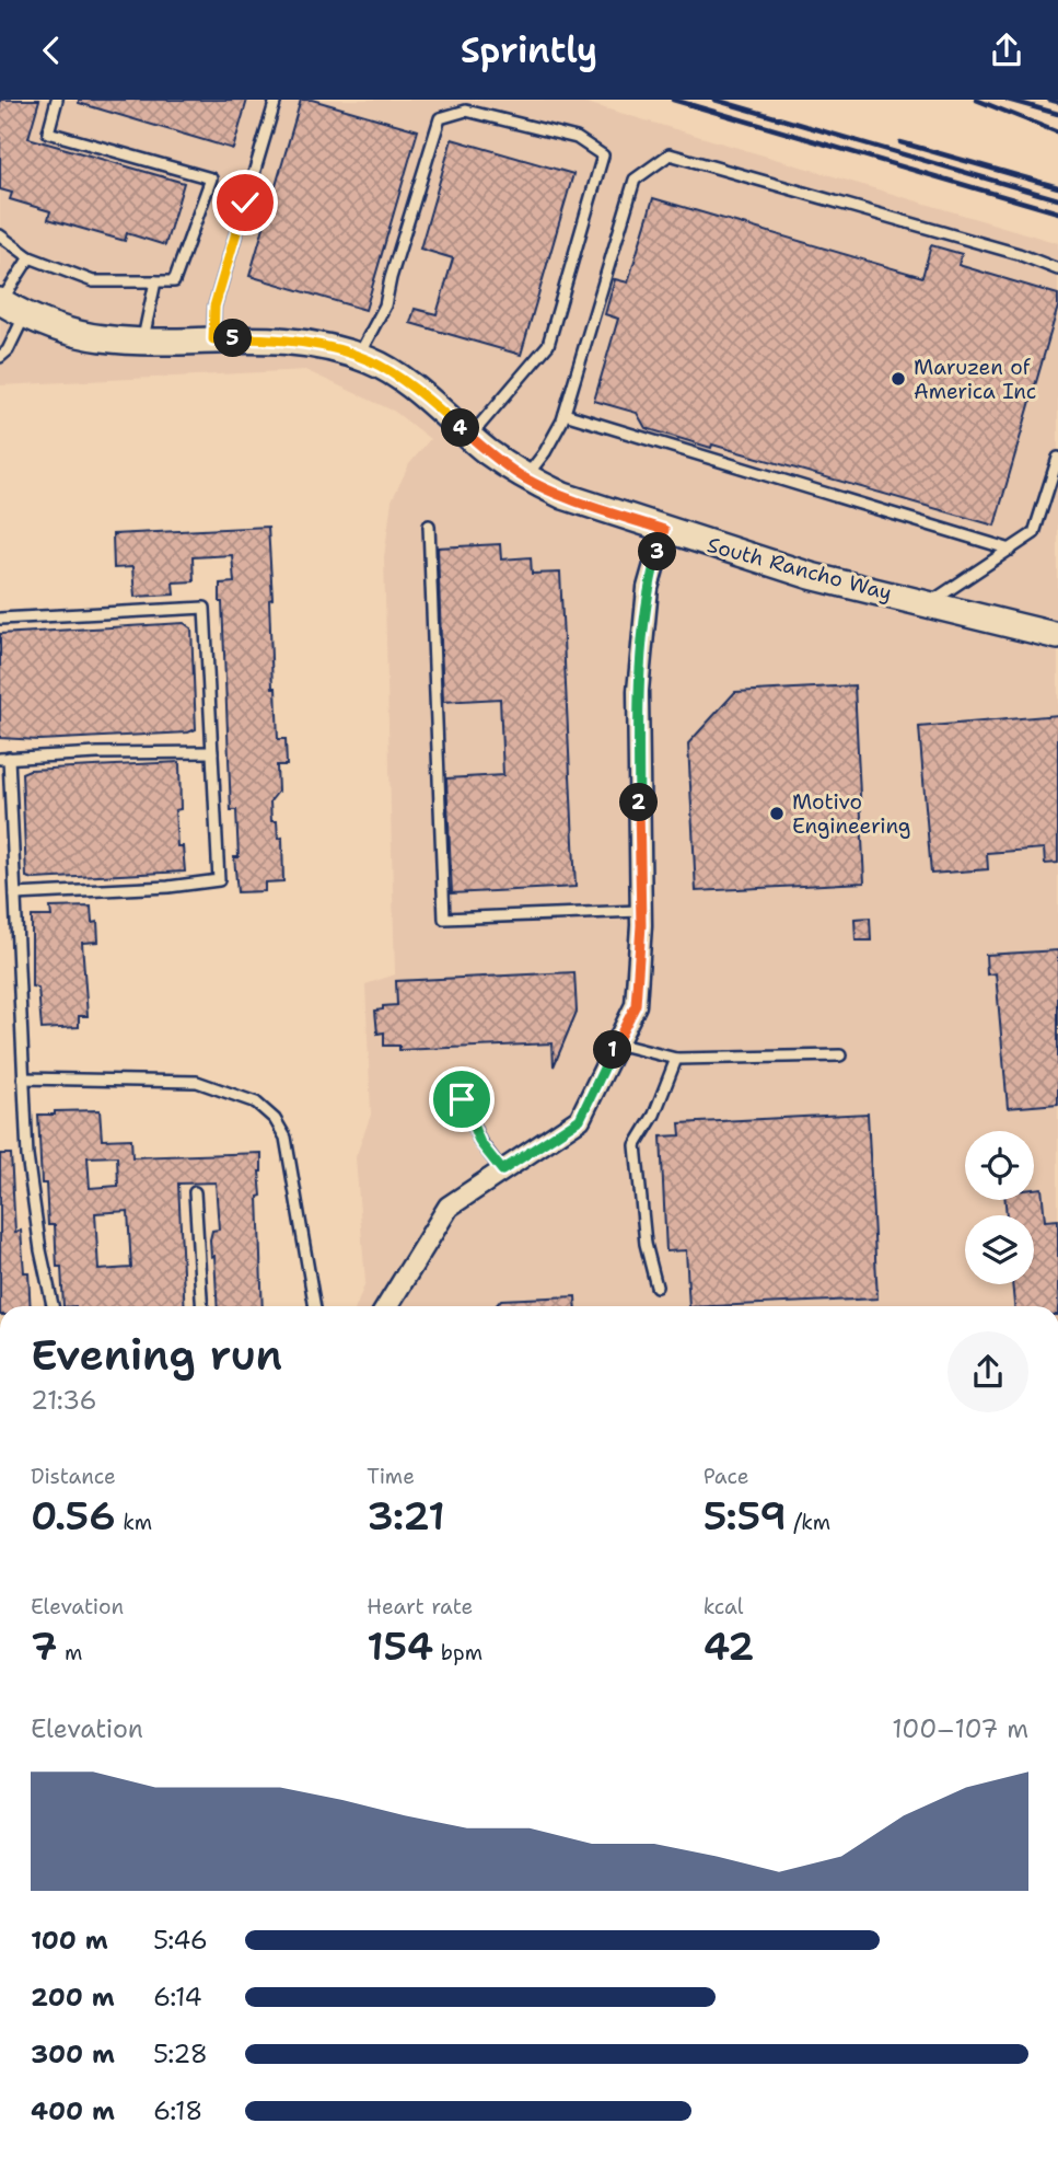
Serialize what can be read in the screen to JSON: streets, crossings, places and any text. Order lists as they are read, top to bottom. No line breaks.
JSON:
{"streets":{"street":["South Rancho Way"]},"places":["Maruzen of America Inc","Motivo Engineering"],"page":{"header":"Sprintly","pins":["5","4","3","2","1"],"heading":["Evening run","21:36"],"stats":[["Distance","0.56 km"],["Time","3:21"],["Pace","5:59 /km"],["Elevation","7 m"],["Heart rate","154 bpm"],["kcal","42"]],"chart":["Elevation","100–107 m"],"list":[{"name":"100 m","note":"5:46"},{"name":"200 m","note":"6:14"},{"name":"300 m","note":"5:28"},{"name":"400 m","note":"6:18"}]}}
